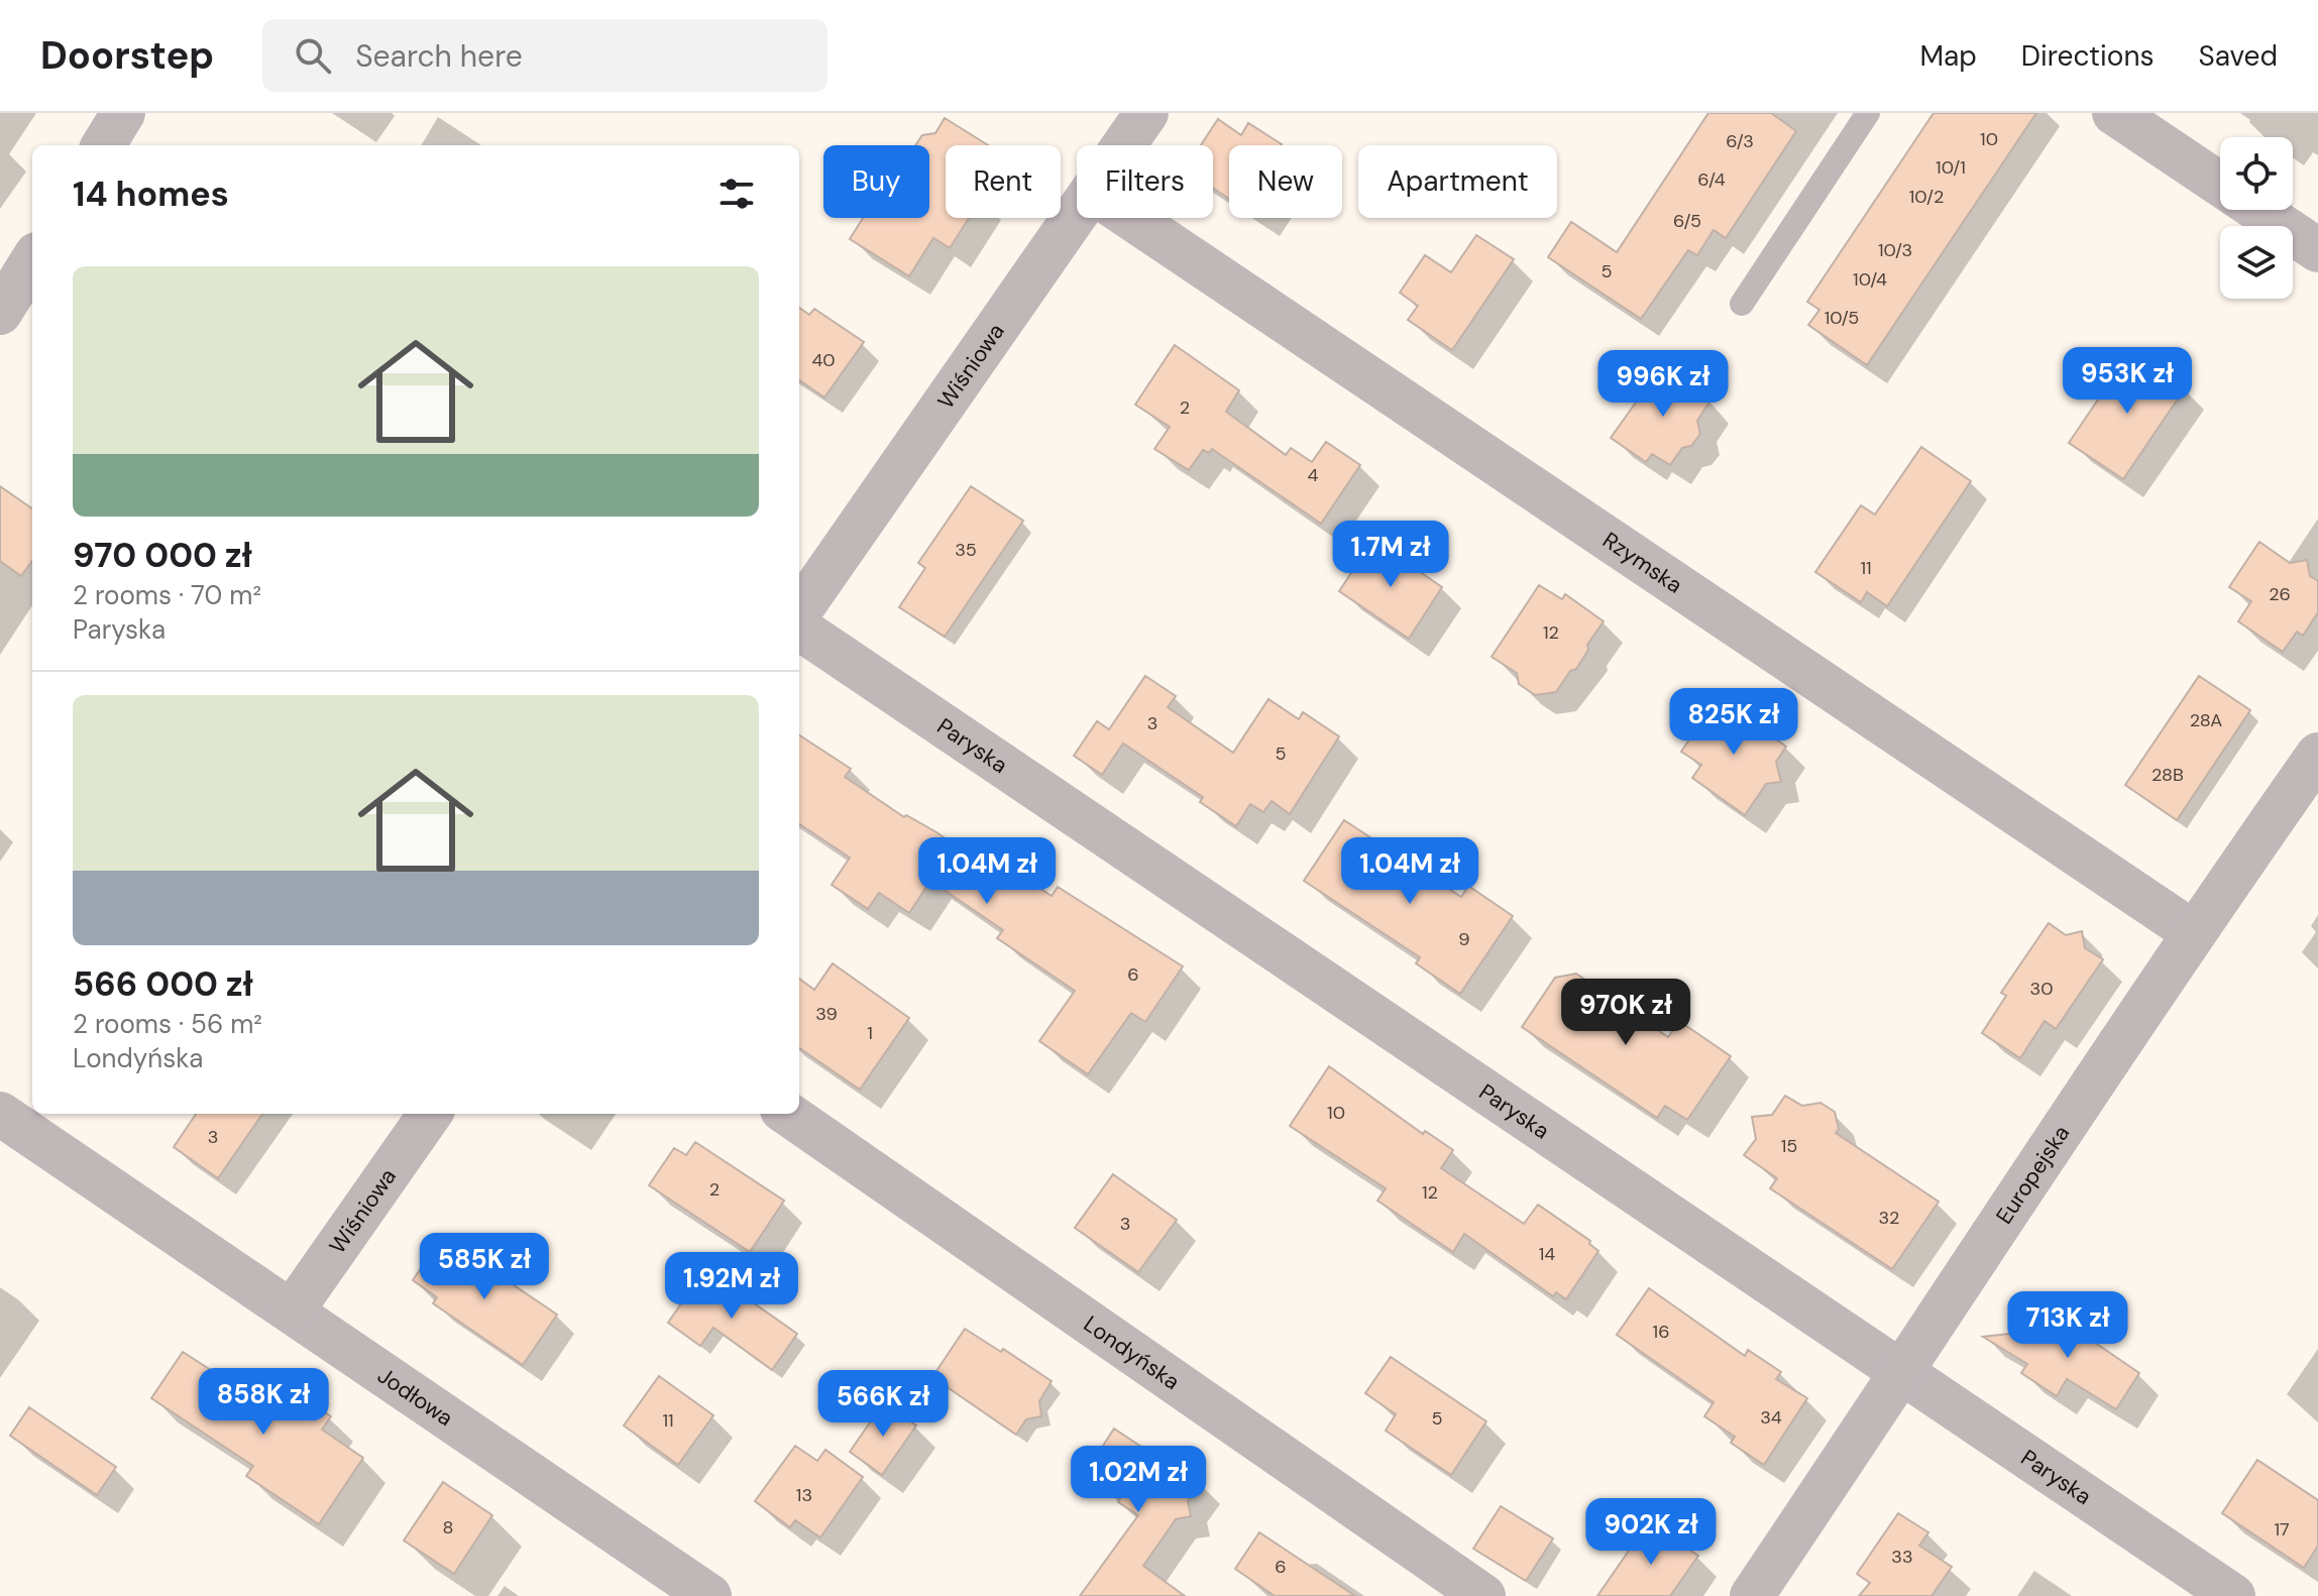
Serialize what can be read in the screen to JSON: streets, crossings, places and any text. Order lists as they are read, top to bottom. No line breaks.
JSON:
{"streets":{"street":["Wiśniowa","Rzymska","Paryska","Europejska","Londyńska","Jodłowa"]},"crossings":[["Wiśniowa","Jodłowa"],["Rzymska","Europejska"],["Paryska","Europejska"]],"house_numbers":["10","6/3","10/1","6/4","10/2","6/5","10/3","5","10/4","10/5","40","2","4","35","11","26","12","28A","3","5","28B","9","6","30","39","1","10","3","15","2","12","32","3","14","16","34","5","11","13","8","17","33","6"],"page":{"header":"Doorstep","search":"Search here","nav":["Map","Directions","Saved"],"chip":["Buy","Rent","Filters","New","Apartment"],"heading":"14 homes","list":[{"name":"970 000 zł","note":"2 rooms · 70 m² · Paryska"},{"name":"566 000 zł","note":"2 rooms · 56 m² · Londyńska"}],"price":["953K zł","996K zł","1.7M zł","825K zł","1.04M zł","1.04M zł","970K zł","585K zł","1.92M zł","713K zł","858K zł","566K zł","1.02M zł","902K zł"]}}
